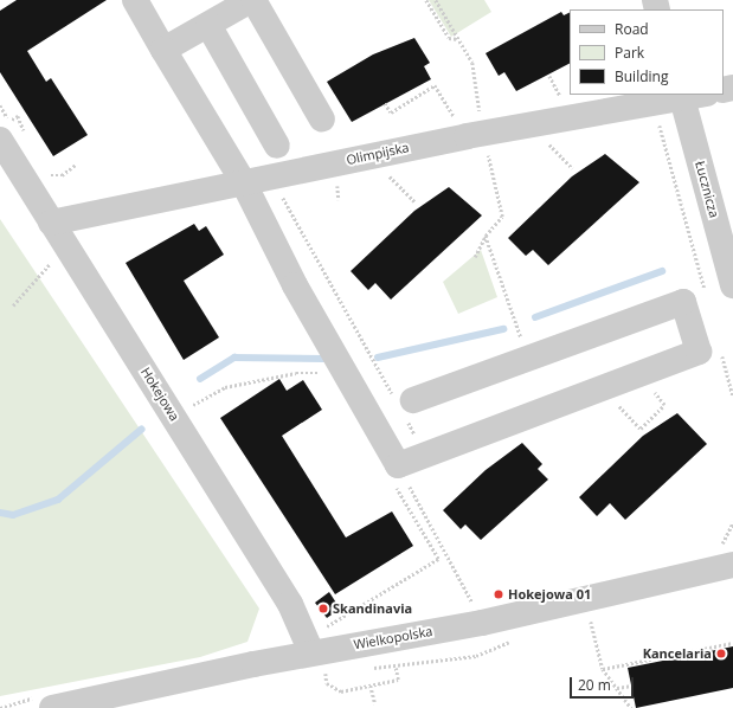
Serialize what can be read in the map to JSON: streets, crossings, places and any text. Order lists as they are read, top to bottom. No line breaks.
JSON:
{"streets":{"street":["Olimpijska","Łucznicza","Hokejowa","Wielkopolska"]},"crossings":[["Olimpijska","Łucznicza"],["Olimpijska","Hokejowa"],["Hokejowa","Wielkopolska"]],"places":["Hokejowa 01","Skandinavia","Kancelaria"],"legend":["Road","Park","Building"],"scale_bar":"20 m"}
